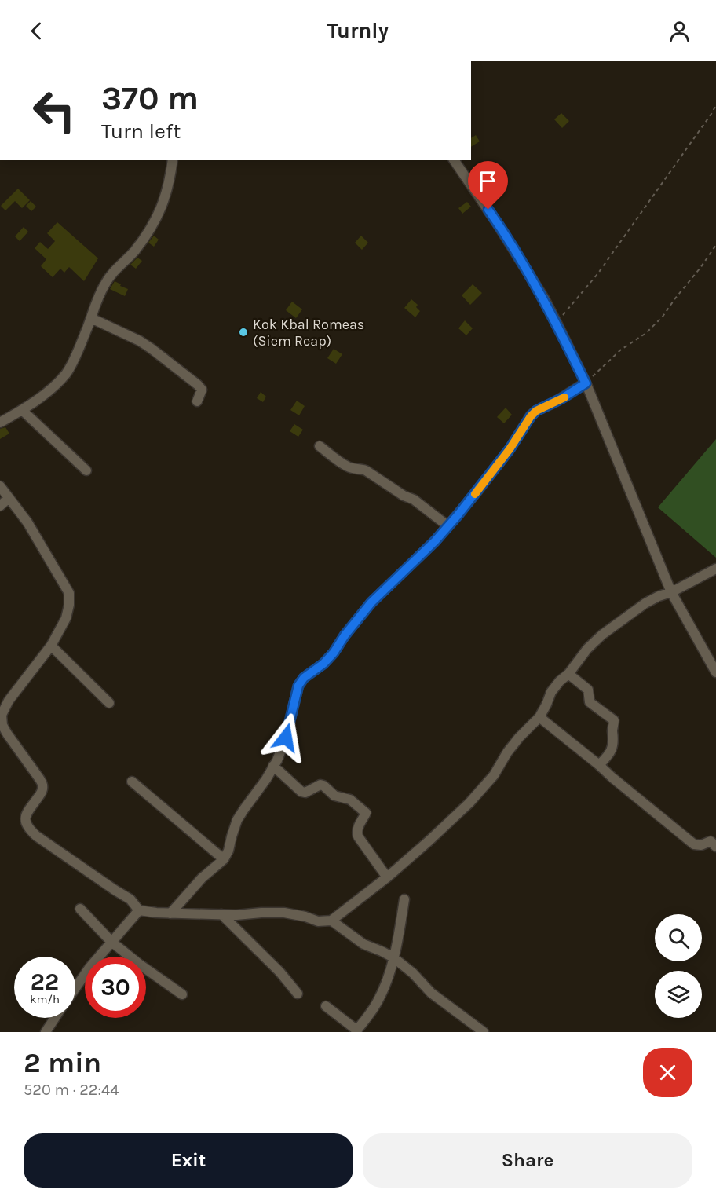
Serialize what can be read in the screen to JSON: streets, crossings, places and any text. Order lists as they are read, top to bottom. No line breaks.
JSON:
{"places":["Kok Kbal Romeas (Siem Reap)"],"page":{"header":"Turnly","turn":["370 m","Turn left"],"speed":"22 km/h","limit":"30","heading":["2 min","520 m · 22:44"],"buttons":["Exit","Share"]}}
